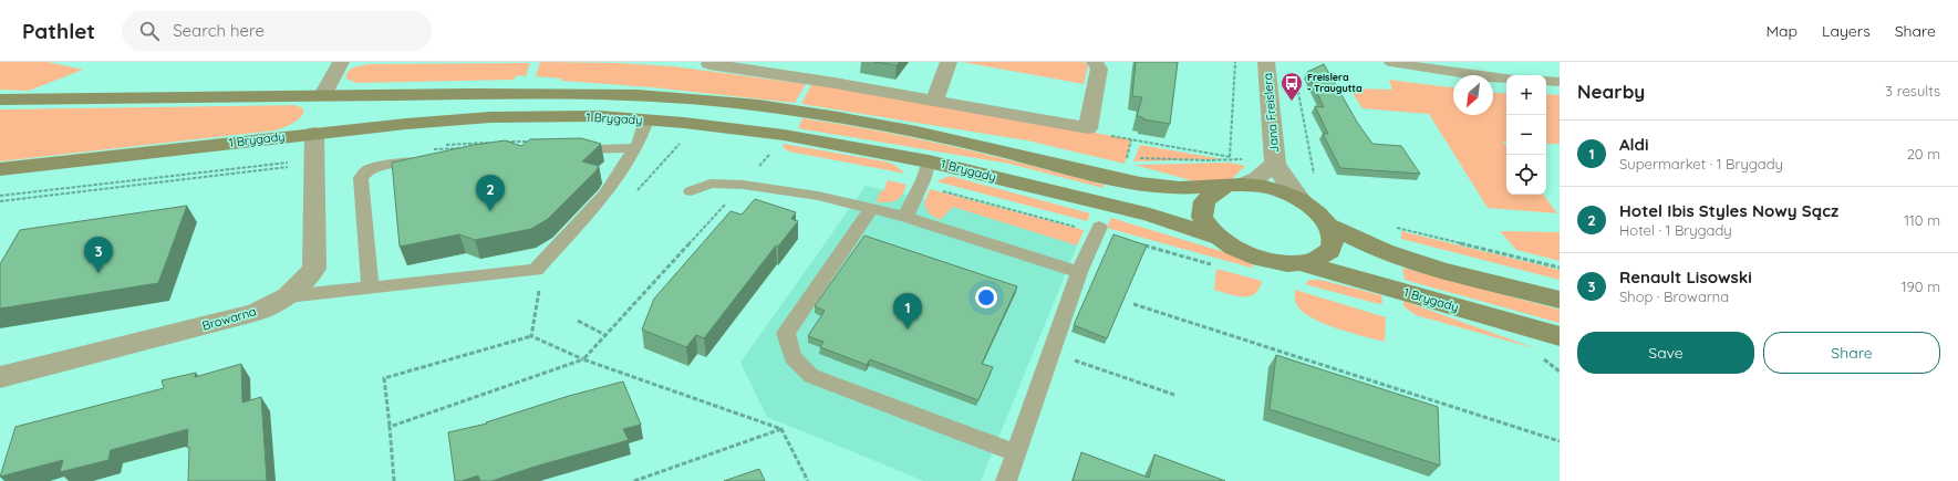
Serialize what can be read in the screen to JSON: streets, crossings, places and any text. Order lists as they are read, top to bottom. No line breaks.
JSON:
{"streets":{"street":["Jana Freislera","1 Brygady","Browarna"]},"crossings":[["Jana Freislera","1 Brygady"],["1 Brygady","Browarna"]],"places":{"bus stop":["Freislera - Traugutta"]},"north":"bottom left","page":{"header":"Pathlet","search":"Search here","nav":["Map","Layers","Share"],"heading":["Nearby","3 results"],"map_buttons":["+","−"],"list":[{"mark":"1","name":"Aldi","note":"Supermarket · 1 Brygady","value":"20 m"},{"mark":"2","name":"Hotel Ibis Styles Nowy Sącz","note":"Hotel · 1 Brygady","value":"110 m"},{"mark":"3","name":"Renault Lisowski","note":"Shop · Browarna","value":"190 m"}],"pins":["2","3","1"],"buttons":["Save","Share"]}}
